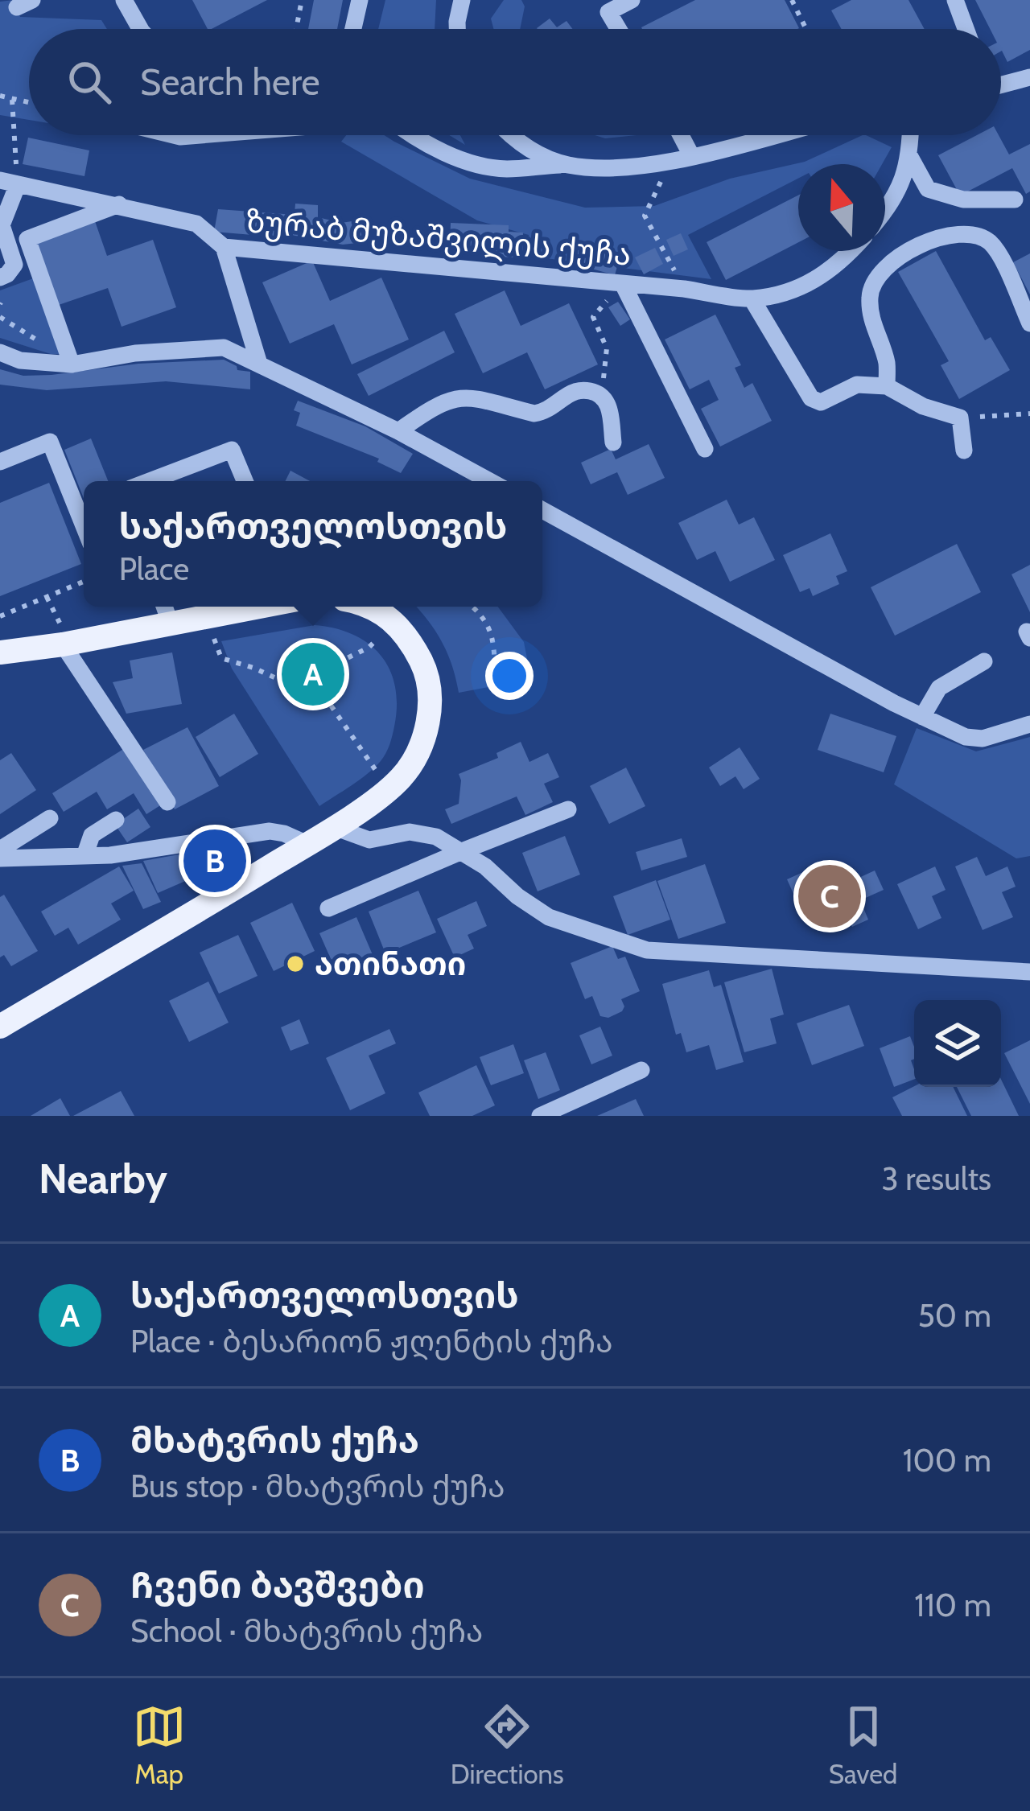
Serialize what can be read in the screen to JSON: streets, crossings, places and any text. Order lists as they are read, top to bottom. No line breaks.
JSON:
{"streets":{"street":["ზურაბ მუზაშვილის ქუჩა"]},"places":["ათინათი"],"north":"top","page":{"search":"Search here","popup":["საქართველოსთვის","Place"],"pins":["A","B","C"],"heading":["Nearby","3 results"],"list":[{"mark":"A","name":"საქართველოსთვის","note":"Place · ბესარიონ ჟღენტის ქუჩა","value":"50 m"},{"mark":"B","name":"მხატვრის ქუჩა","note":"Bus stop · მხატვრის ქუჩა","value":"100 m"},{"mark":"C","name":"Ჩვენი ბავშვები","note":"School · მხატვრის ქუჩა","value":"110 m"}],"nav":["Map","Directions","Saved"]}}
